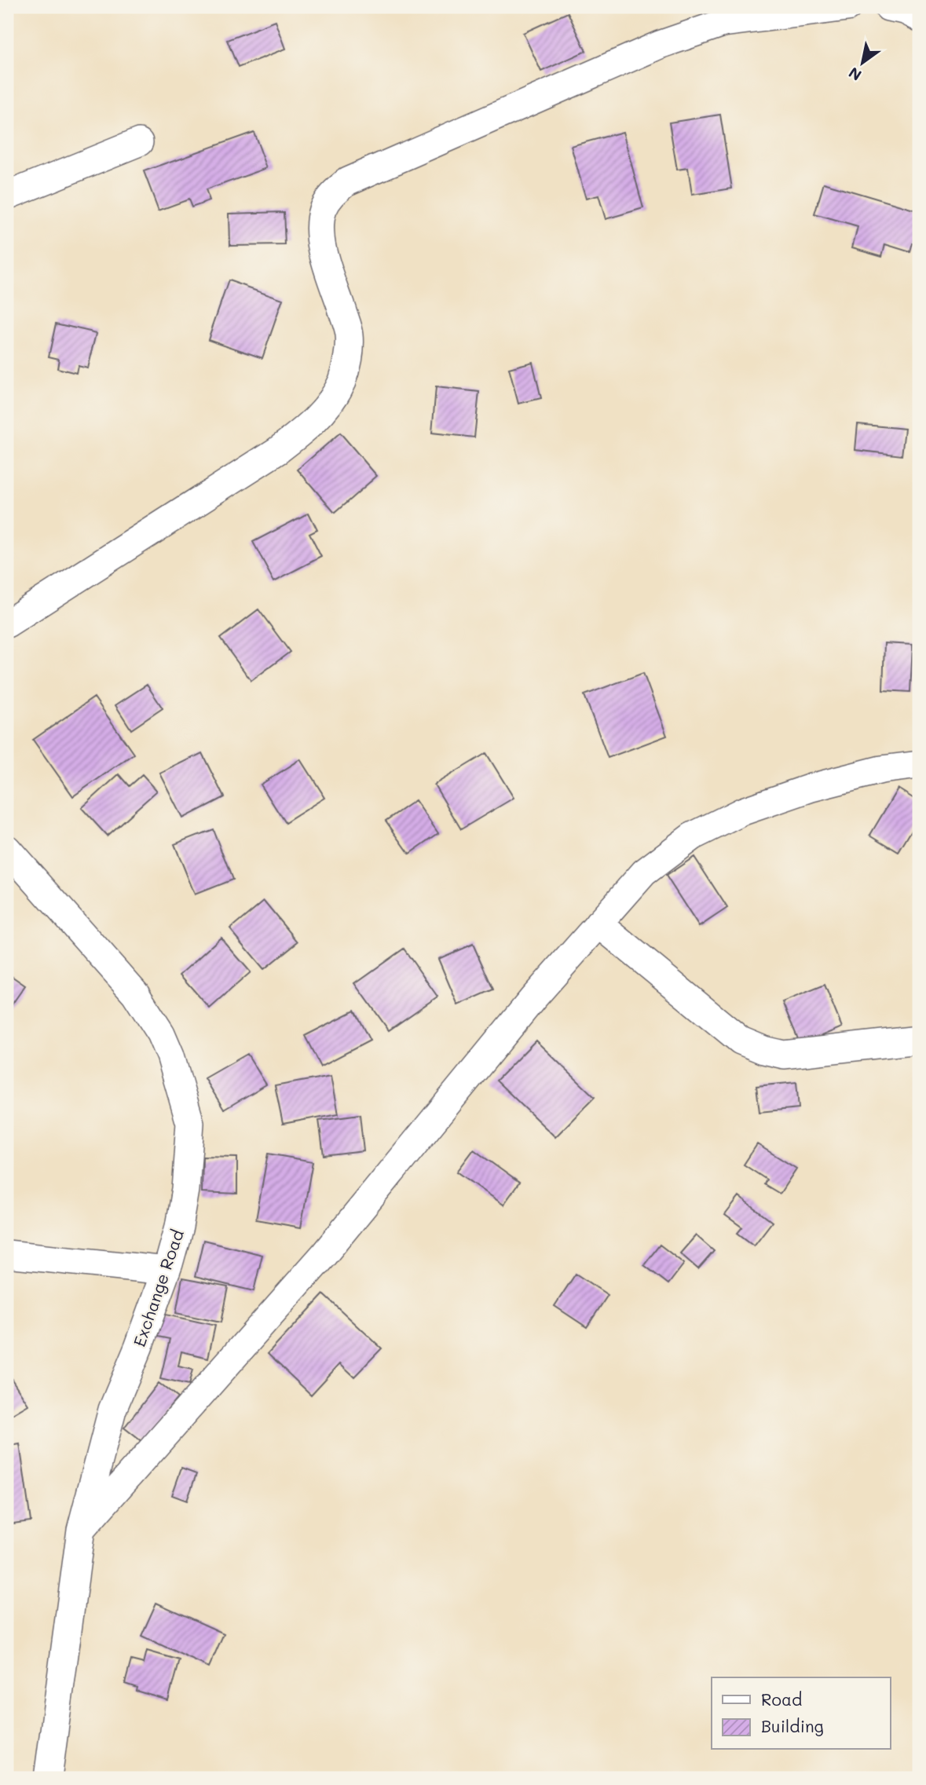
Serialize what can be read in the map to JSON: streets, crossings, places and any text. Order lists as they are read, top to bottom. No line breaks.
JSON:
{"streets":{"street":["Exchange Road"]},"legend":["Road","Building"],"north":"bottom left"}
